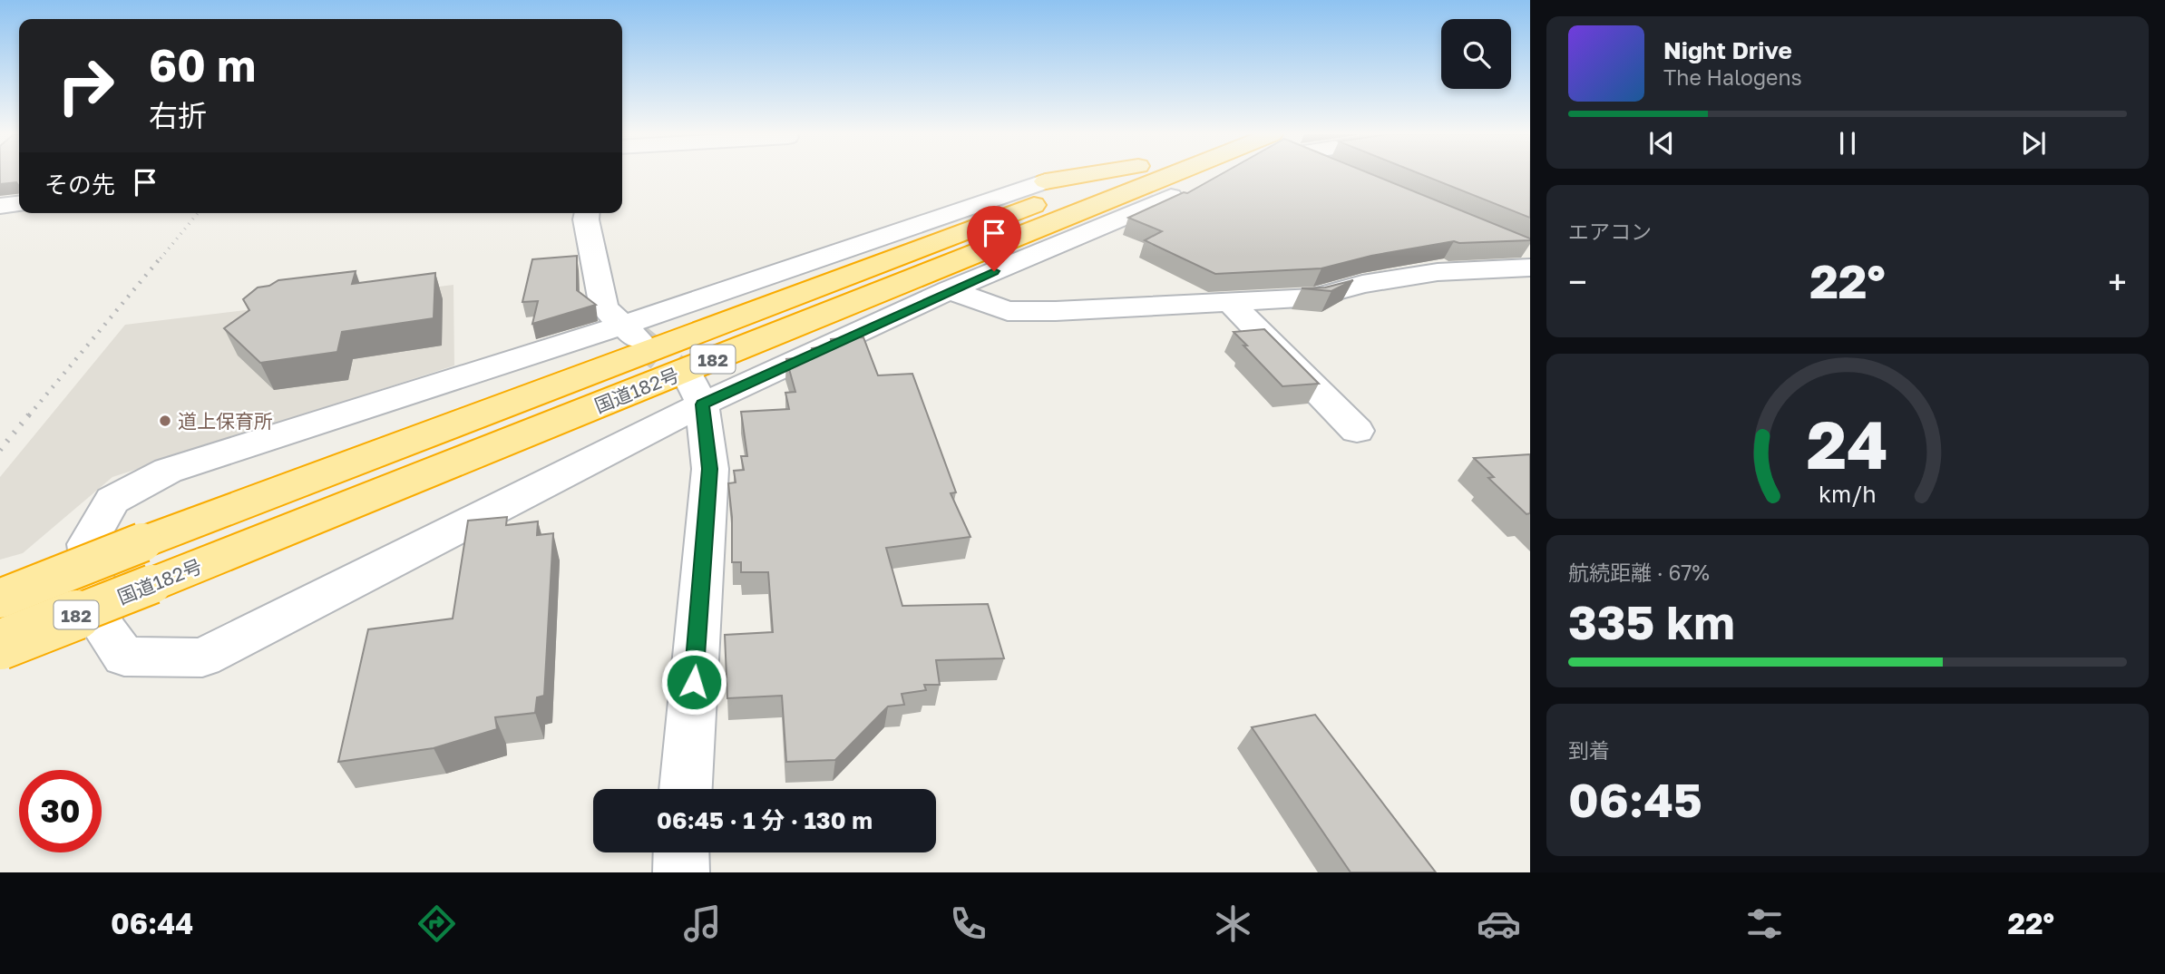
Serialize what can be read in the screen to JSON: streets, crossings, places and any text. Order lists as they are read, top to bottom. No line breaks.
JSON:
{"streets":{"highway":["182","国道182号"]},"places":["道上保育所"],"page":{"turn":["60 m","右折"],"song":["Night Drive","The Halogens"],"then":"その先","tile":["エアコン",["航続距離 · 67%","335 km"],["到着","06:45"]],"heat":["−","22°","+"],"limit":"30","trip":"06:45 · 1 分 · 130 m","tabs":["06:44","22°"],"gauge":["24","km/h"]}}
